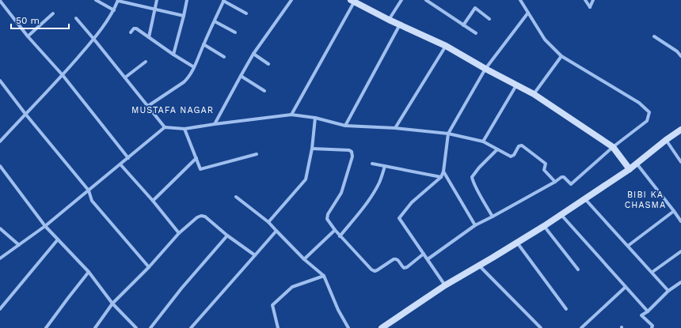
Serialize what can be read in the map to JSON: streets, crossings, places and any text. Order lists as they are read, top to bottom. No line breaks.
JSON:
{"districts":["MUSTAFA NAGAR","BIBI KA CHASMA"],"scale_bar":"50 m"}
